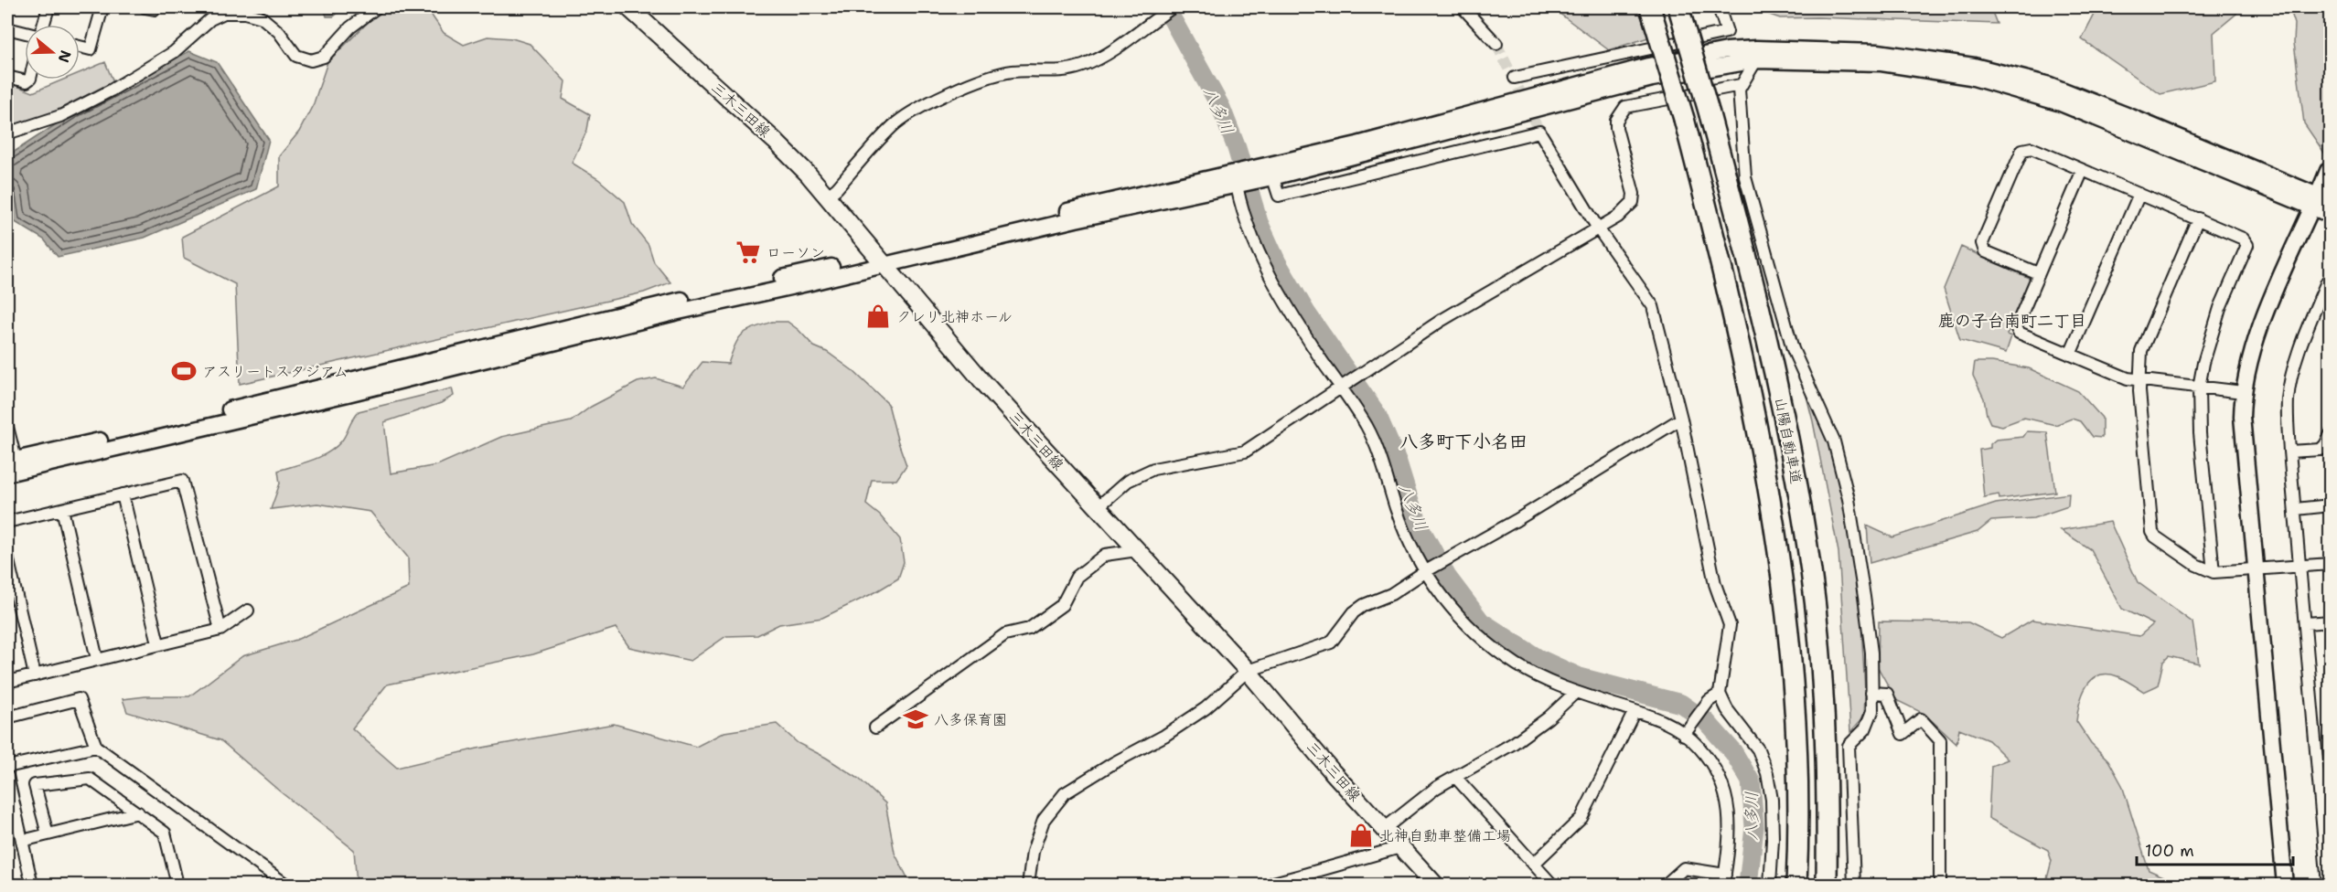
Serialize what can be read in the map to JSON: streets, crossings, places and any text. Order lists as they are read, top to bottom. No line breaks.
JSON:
{"streets":{"highway":["山陽自動車道"],"main road":["三木三田線"]},"districts":["鹿の子台南町二丁目","八多町下小名田"],"water":["八多川"],"places":{"supermarket":["ローソン"],"shop":["クレリ北神ホール","北神自動車整備工場"],"sports":["アスリートスタジアム"],"school or university":["八多保育園"]},"scale_bar":"100 m","north":"right"}
